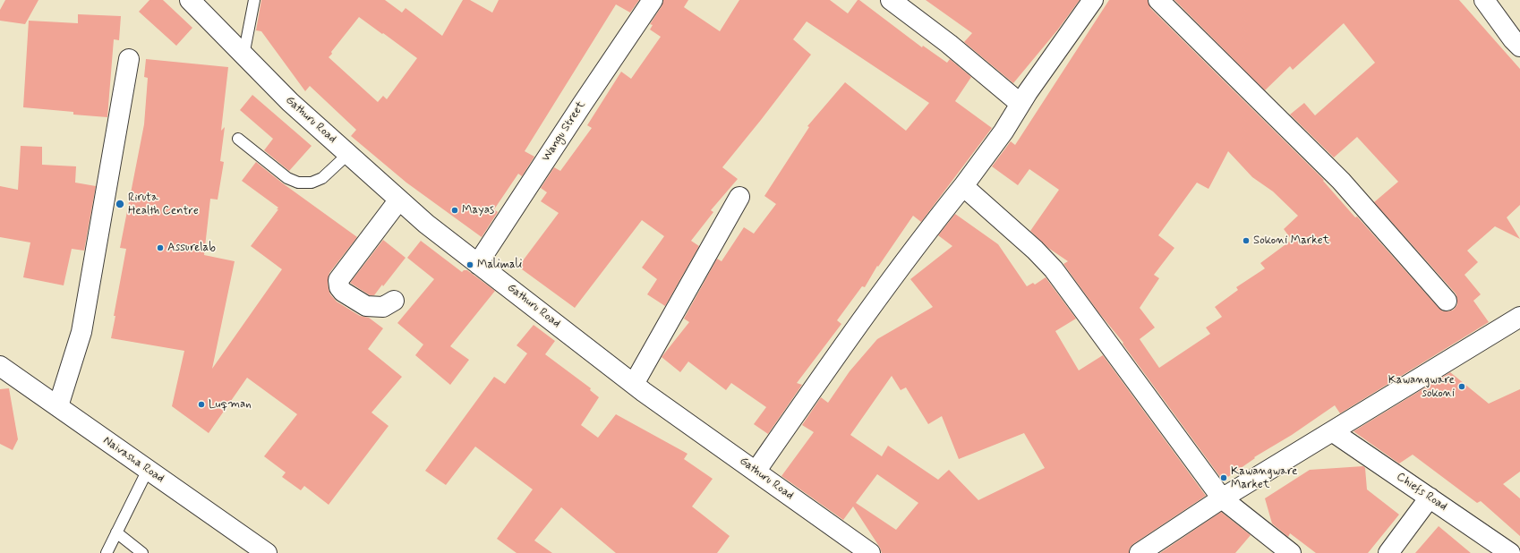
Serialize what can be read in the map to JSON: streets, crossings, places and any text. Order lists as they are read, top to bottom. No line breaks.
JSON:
{"streets":{"street":["Gathuru Road","Wangu Street","Naivasha Road","Chiefs Road"]},"crossings":[["Gathuru Road","Wangu Street"]],"places":["Riruta Health Centre","Mayas","Sokoni Market","Assurelab","Malimali","Kawangware sokoni","Luqman","Kawangware Market"]}
